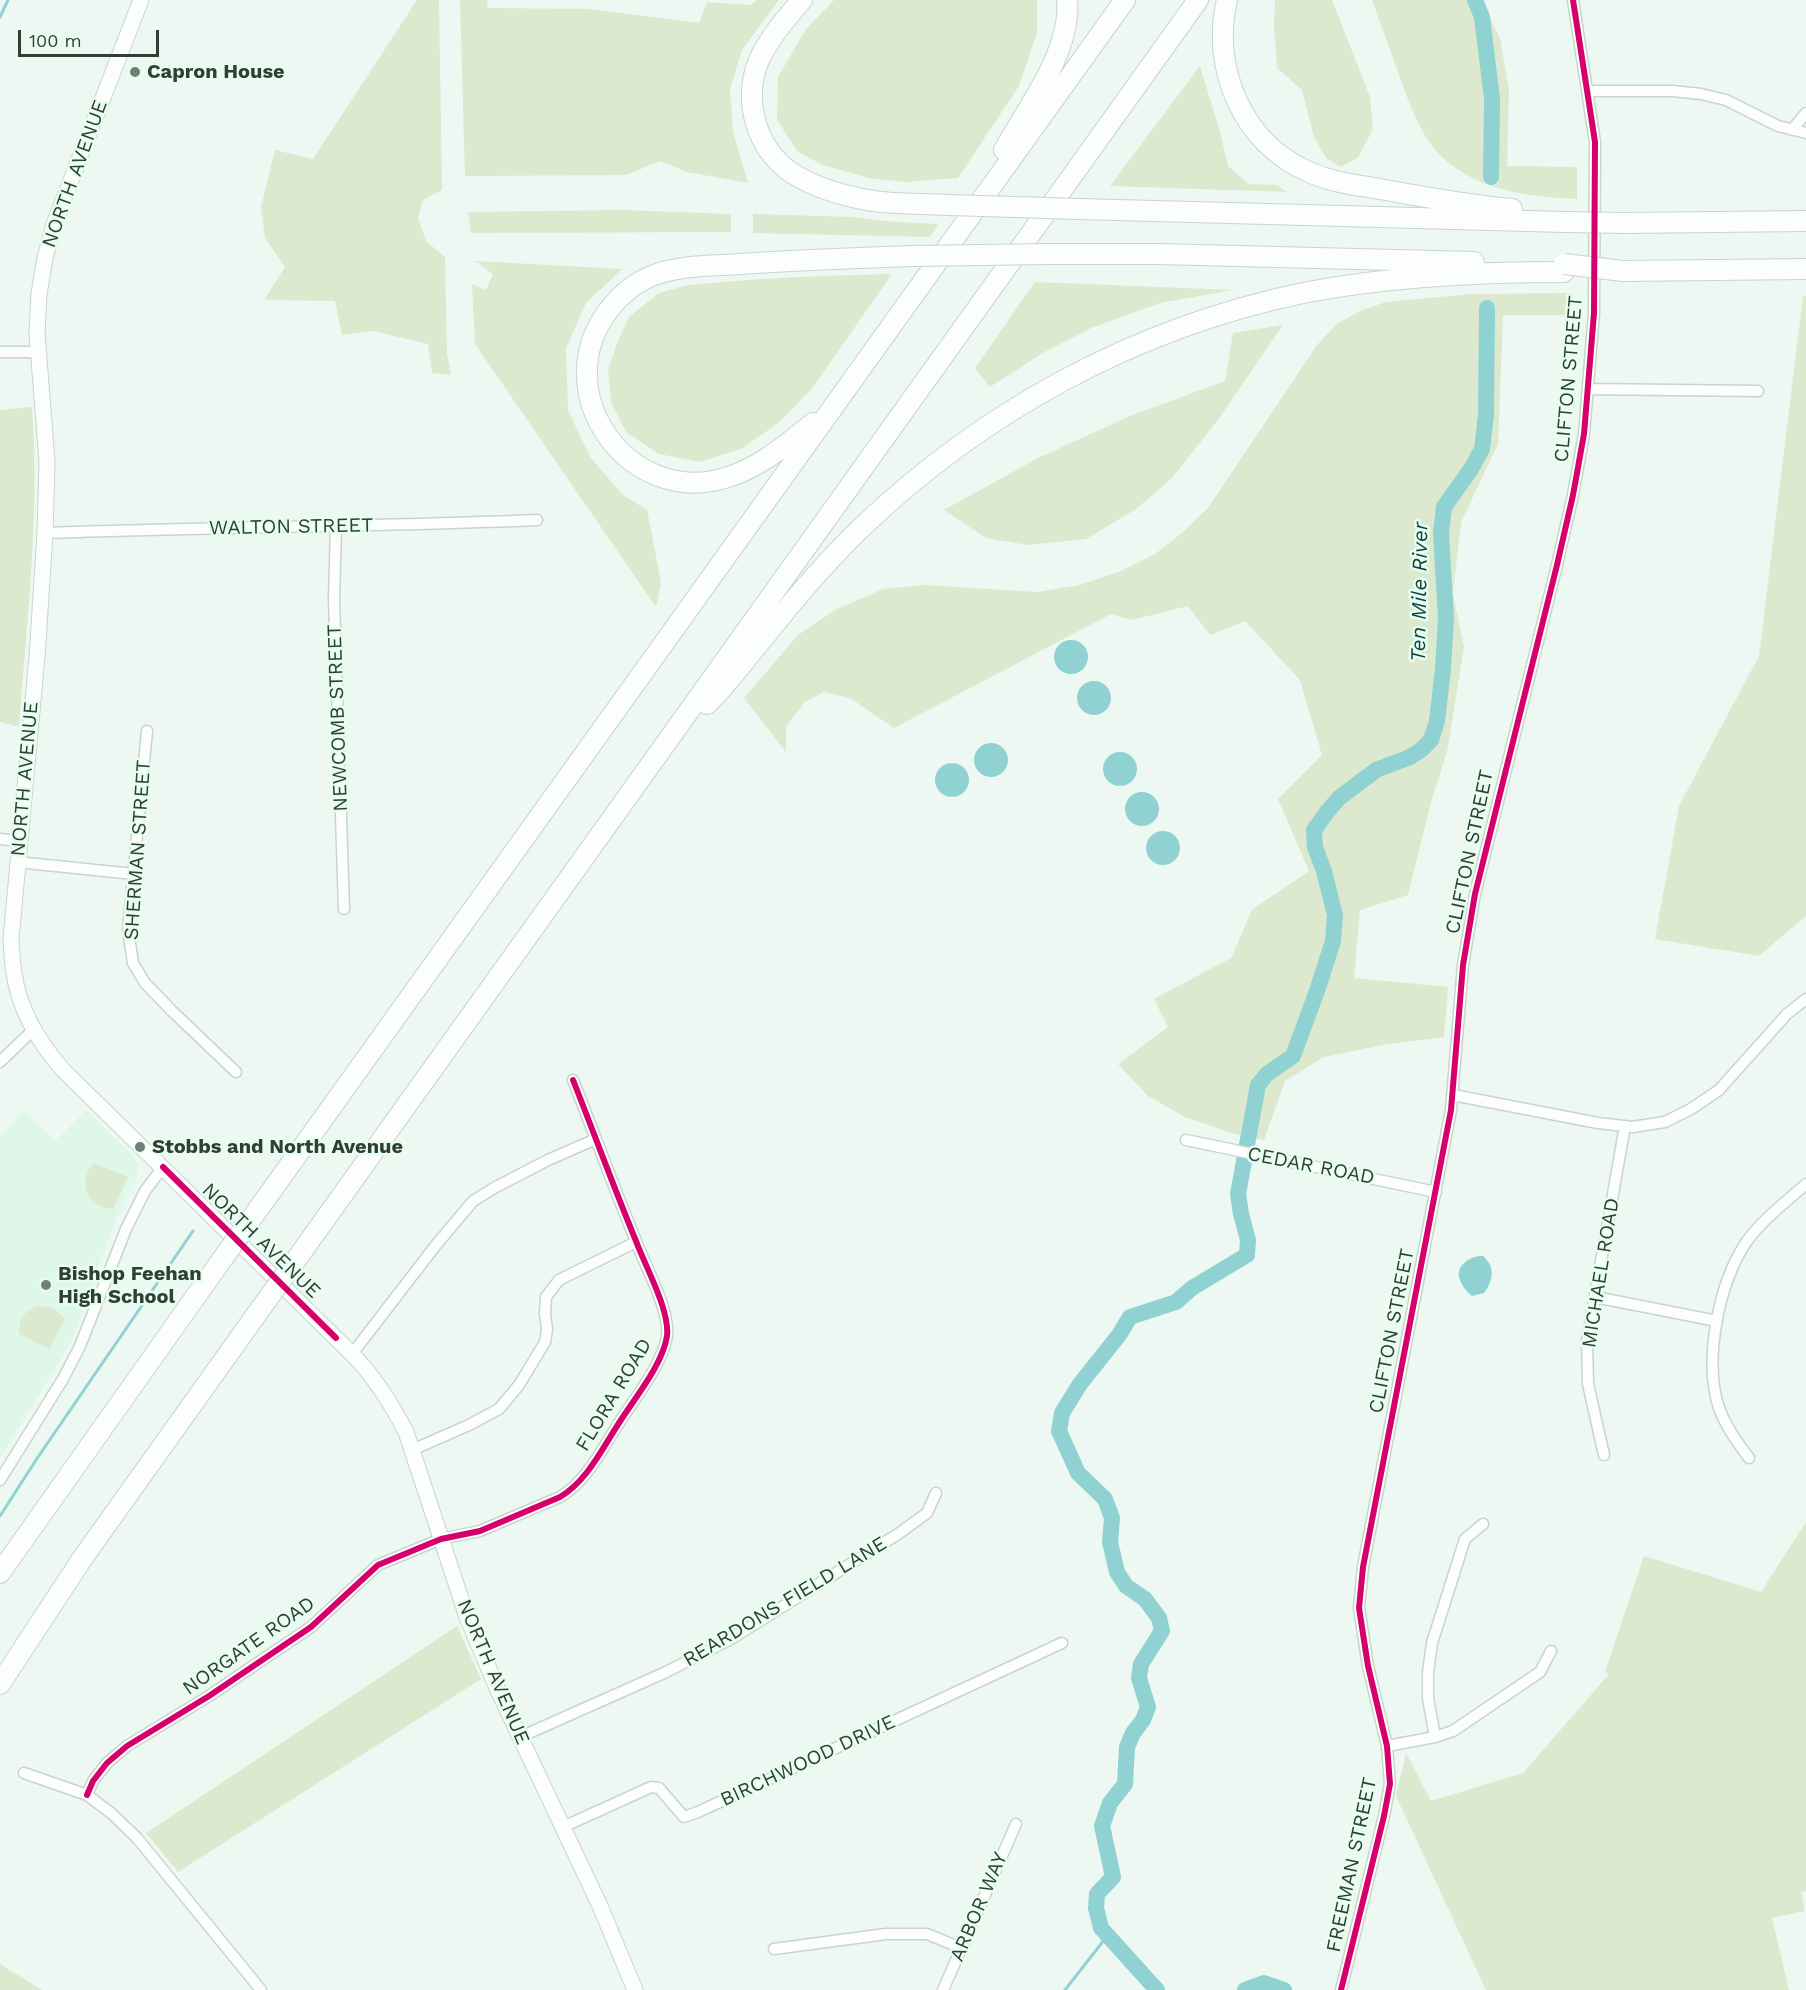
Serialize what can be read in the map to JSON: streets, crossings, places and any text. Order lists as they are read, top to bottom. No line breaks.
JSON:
{"streets":{"main road":["NORTH AVENUE"],"street":["CLIFTON STREET","WALTON STREET","NEWCOMB STREET","SHERMAN STREET","CEDAR ROAD","MICHAEL ROAD","FLORA ROAD","REARDONS FIELD LANE","NORGATE ROAD","BIRCHWOOD DRIVE","FREEMAN STREET","ARBOR WAY"]},"crossings":[["NORTH AVENUE","WALTON STREET"],["NORTH AVENUE","FLORA ROAD"],["NORTH AVENUE","REARDONS FIELD LANE"],["NORTH AVENUE","NORGATE ROAD"],["NORTH AVENUE","BIRCHWOOD DRIVE"],["CLIFTON STREET","CEDAR ROAD"],["CLIFTON STREET","FREEMAN STREET"],["WALTON STREET","NEWCOMB STREET"],["FLORA ROAD","NORGATE ROAD"]],"water":["Ten Mile River"],"places":["Capron House","Stobbs and North Avenue","Bishop Feehan High School"],"scale_bar":"100 m"}
